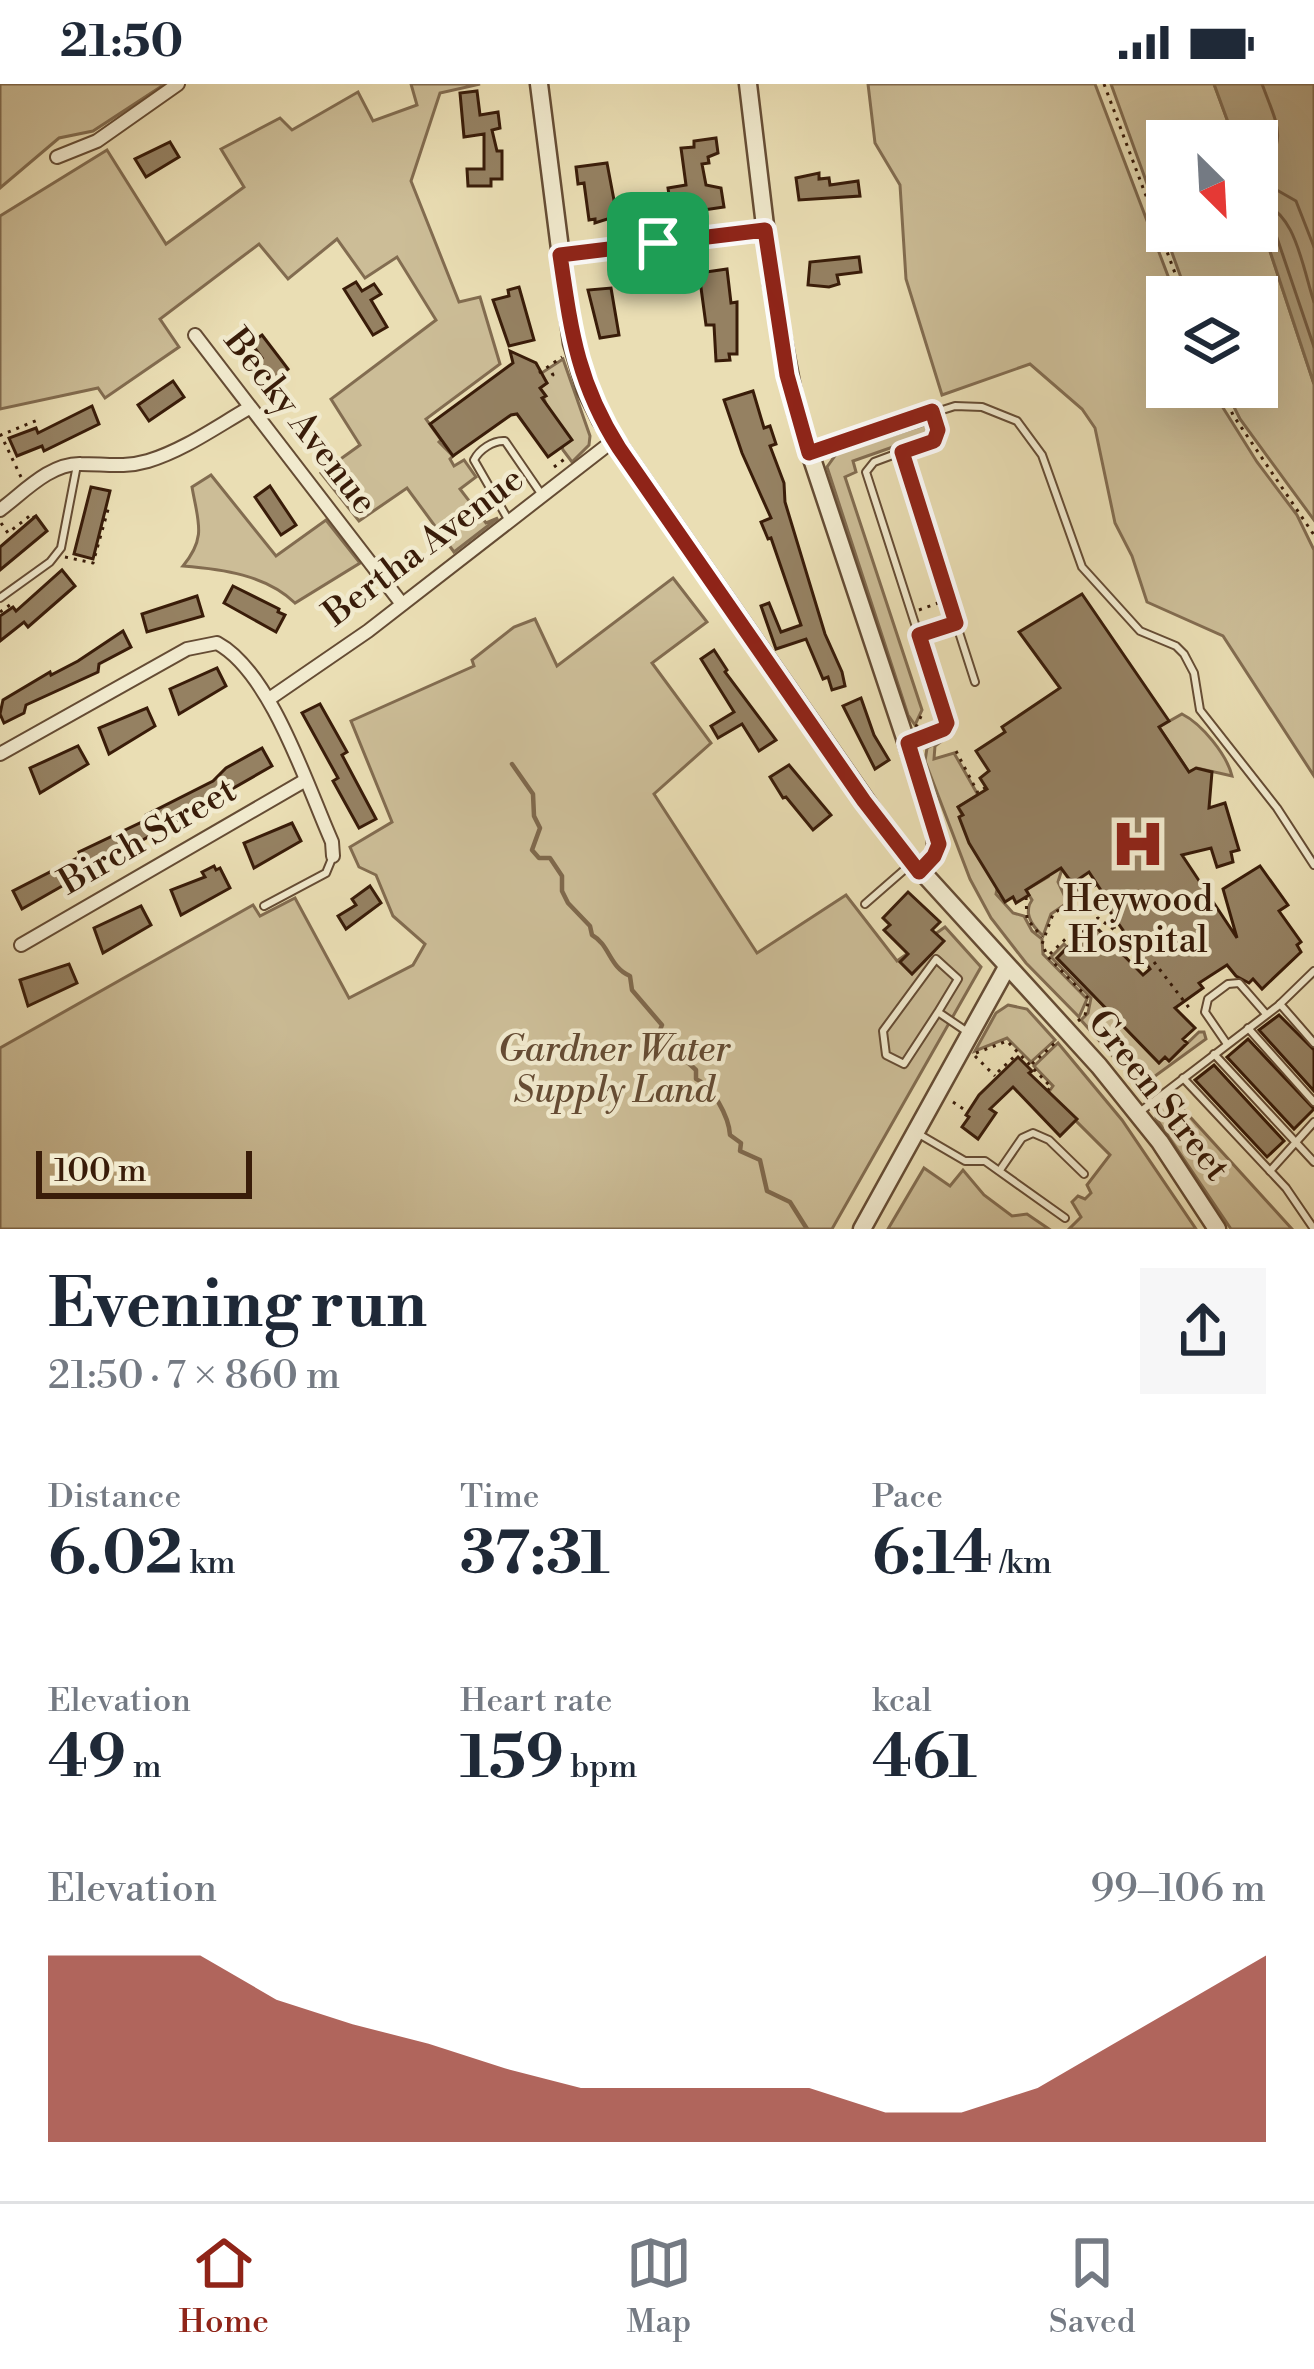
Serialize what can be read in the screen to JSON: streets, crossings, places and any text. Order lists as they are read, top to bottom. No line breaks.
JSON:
{"streets":{"street":["Becky Avenue","Bertha Avenue","Birch Street","Green Street"]},"crossings":[["Becky Avenue","Bertha Avenue"],["Bertha Avenue","Green Street"]],"parks":["Gardner Water Supply Land"],"places":{"hospital":["Heywood Hospital"]},"scale_bar":"100 m","north":"bottom right","page":{"status":"21:50","scale":"100 m","heading":["Evening run","21:50 · 7 × 860 m"],"stats":[["Distance","6.02 km"],["Time","37:31"],["Pace","6:14 /km"],["Elevation","49 m"],["Heart rate","159 bpm"],["kcal","461"]],"chart":["Elevation","99–106 m"],"tabs":["Home","Map","Saved"]}}
